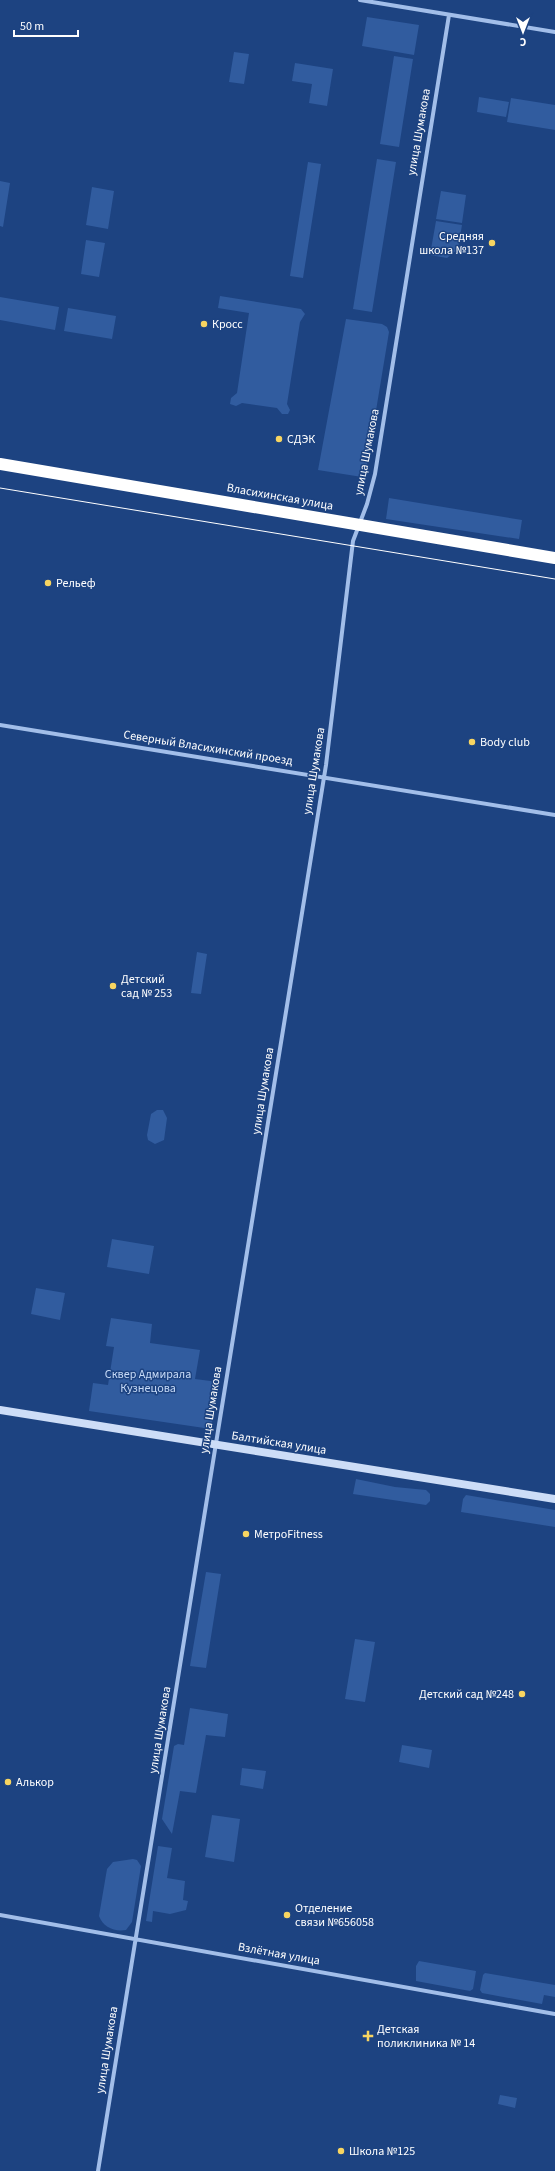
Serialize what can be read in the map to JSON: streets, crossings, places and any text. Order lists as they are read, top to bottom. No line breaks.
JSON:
{"streets":{"highway":["Власихинская улица"],"main road":["Балтийская улица"],"street":["улица Шумакова","Северный Власихинский проезд","Взлётная улица"]},"crossings":[["улица Шумакова","Власихинская улица"],["улица Шумакова","Северный Власихинский проезд"],["улица Шумакова","Балтийская улица"],["улица Шумакова","Взлётная улица"]],"parks":["Сквер Адмирала Кузнецова"],"places":{"other":["Средняя школа №137","Кросс","СДЭК","Рельеф","Body club","Детский сад № 253","МетроFitness","Детский сад №248","Алькор","Отделение связи №656058","Школа №125"],"health":["Детская поликлиника № 14"]},"scale_bar":"50 m","north":"bottom"}
